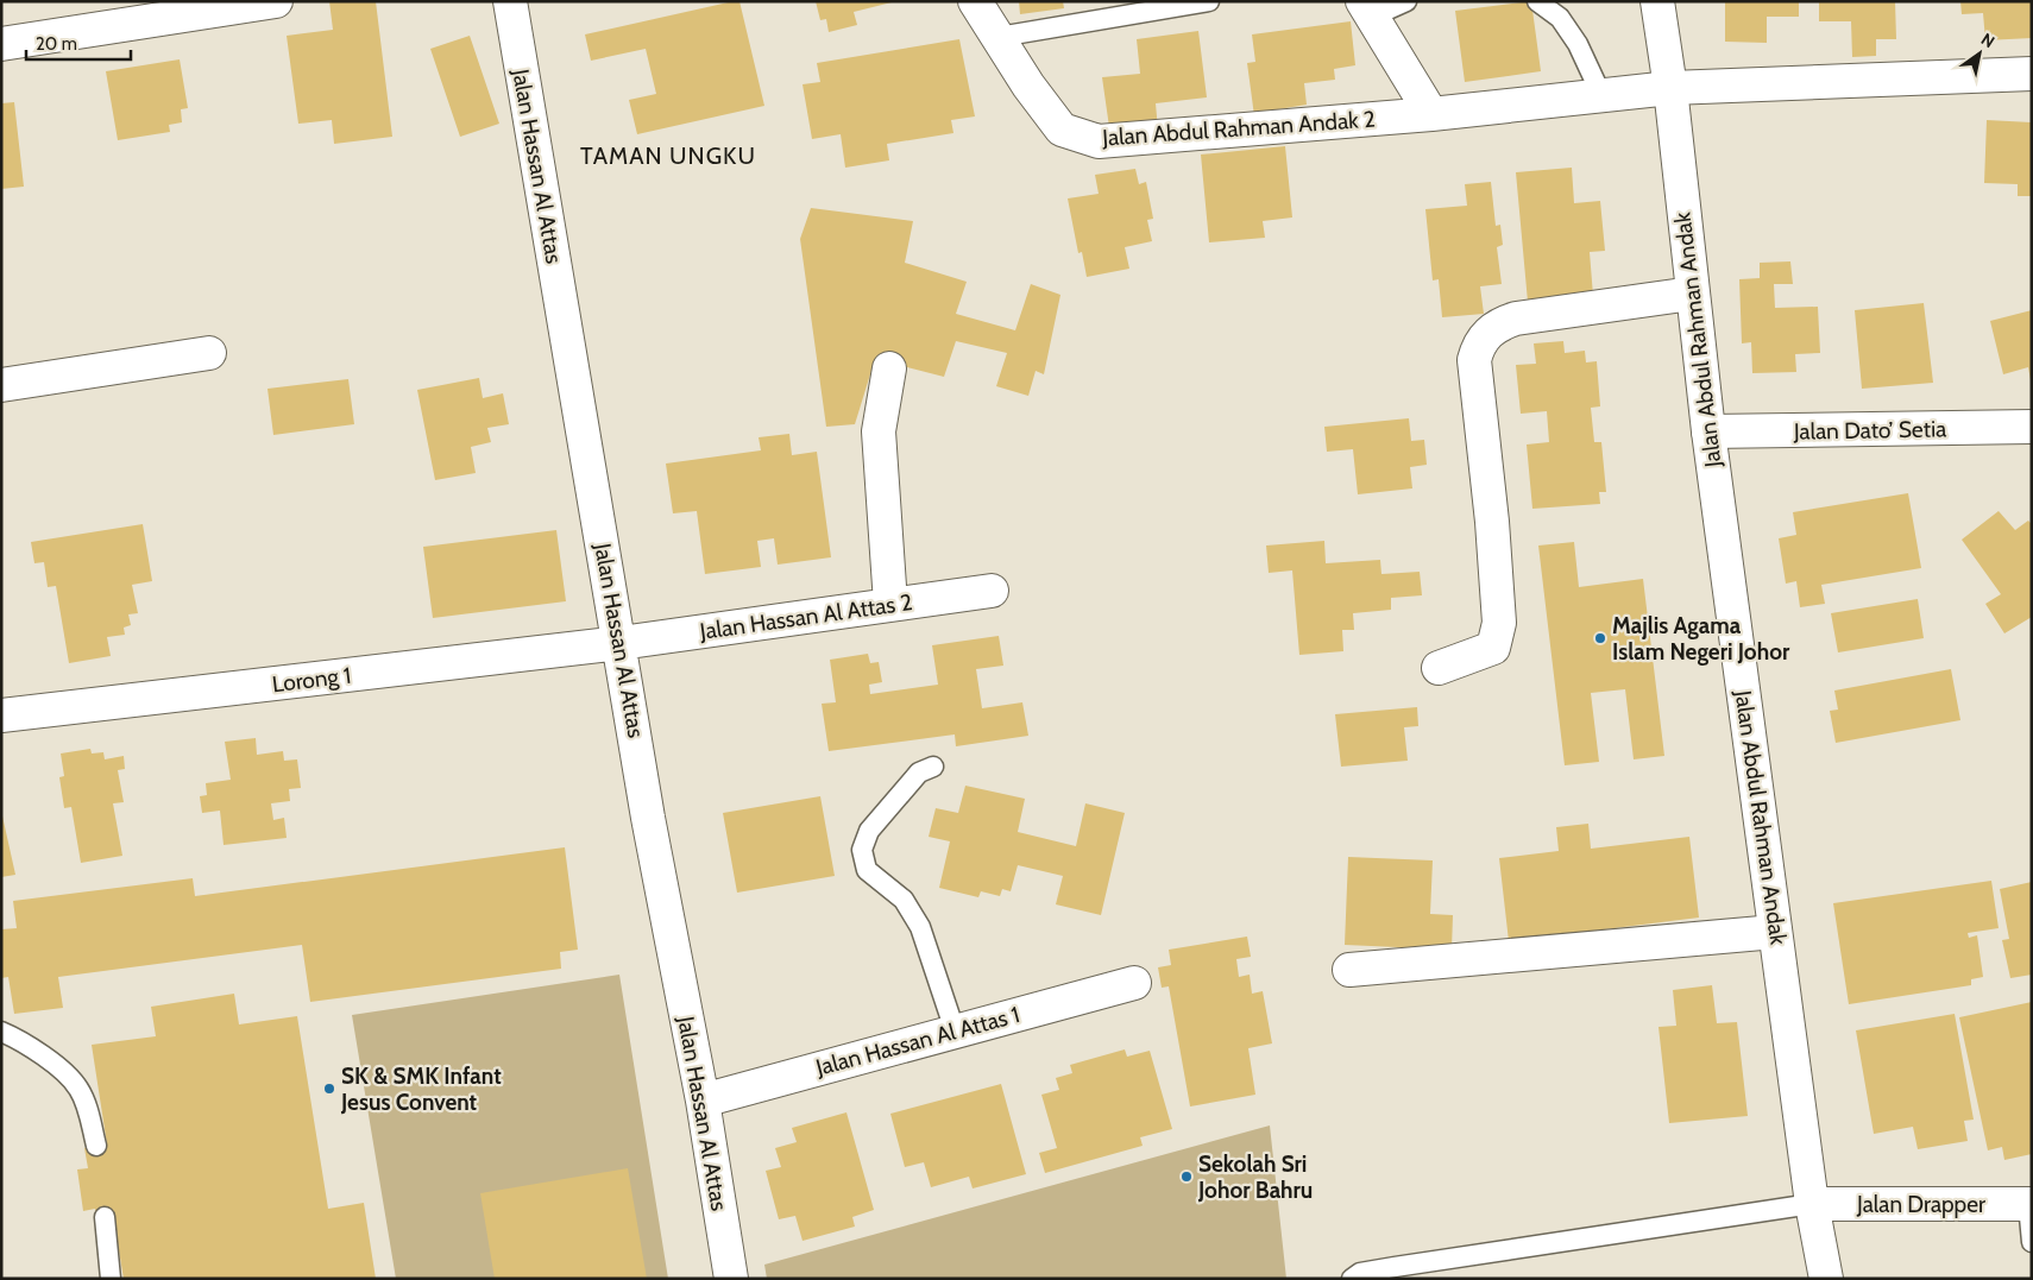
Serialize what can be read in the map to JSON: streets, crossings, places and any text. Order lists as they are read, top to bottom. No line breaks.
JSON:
{"streets":{"street":["Jalan Abdul Rahman Andak 2","Jalan Hassan Al Attas","Jalan Abdul Rahman Andak","Jalan Dato’ Setia","Jalan Hassan Al Attas 2","Lorong 1","Jalan Hassan Al Attas 1","Jalan Drapper"]},"crossings":[["Jalan Abdul Rahman Andak 2","Jalan Abdul Rahman Andak"],["Jalan Hassan Al Attas","Jalan Hassan Al Attas 2"],["Jalan Hassan Al Attas","Lorong 1"],["Jalan Hassan Al Attas","Jalan Hassan Al Attas 1"],["Jalan Abdul Rahman Andak","Jalan Dato’ Setia"],["Jalan Abdul Rahman Andak","Jalan Drapper"],["Jalan Hassan Al Attas 2","Lorong 1"]],"districts":["TAMAN UNGKU"],"places":["Majlis Agama Islam Negeri Johor","SK & SMK Infant Jesus Convent","Sekolah Sri Johor Bahru"],"scale_bar":"20 m","north":"top right"}
